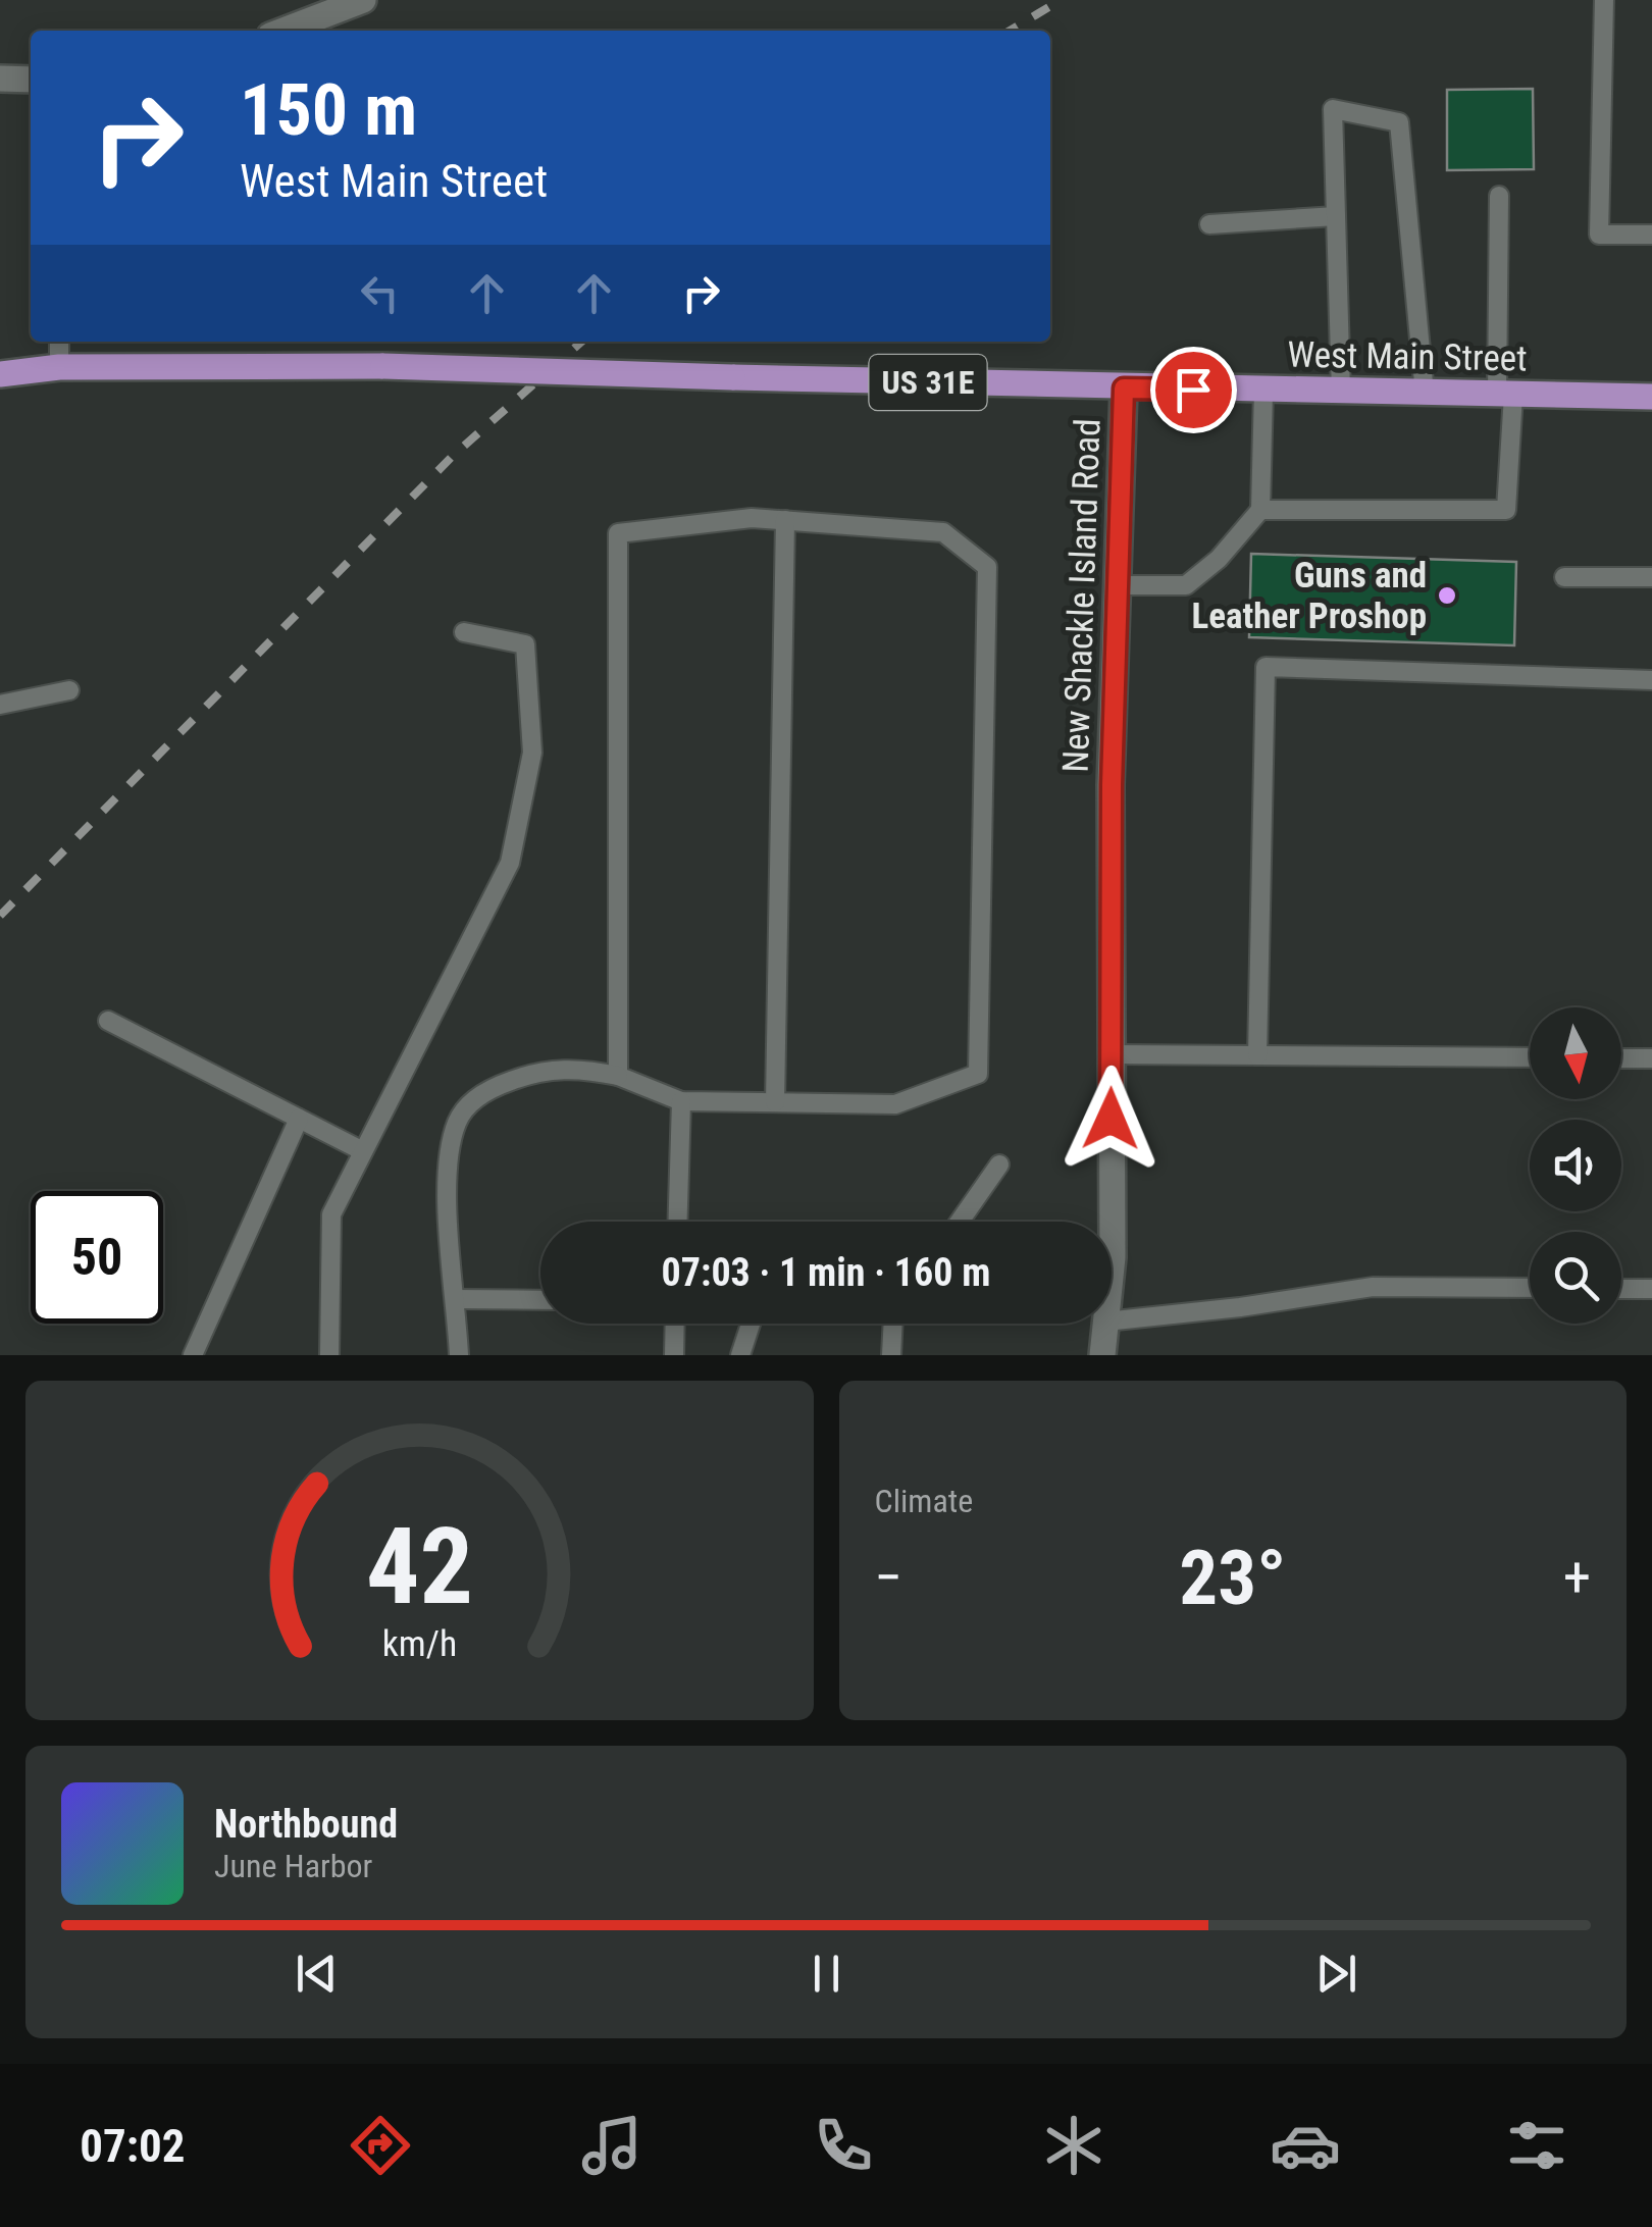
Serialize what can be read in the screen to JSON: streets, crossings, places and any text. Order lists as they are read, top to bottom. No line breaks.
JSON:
{"streets":{"main road":["West Main Street","US 31E","New Shackle Island Road"]},"crossings":[["West Main Street","New Shackle Island Road"]],"places":["Guns and Leather Proshop"],"north":"bottom","page":{"turn":["150 m","West Main Street"],"limit":"50","trip":"07:03 · 1 min · 160 m","tile":"Climate","heat":["−","23°","+"],"song":["Northbound","June Harbor"],"tabs":"07:02","gauge":["42","km/h"]}}
